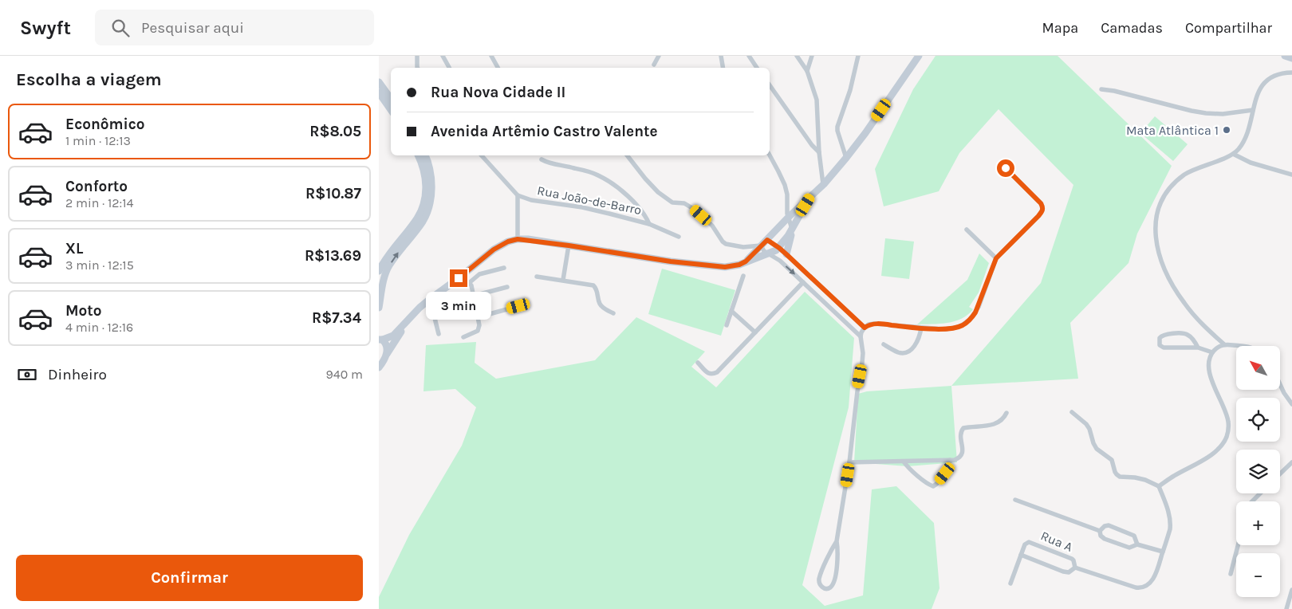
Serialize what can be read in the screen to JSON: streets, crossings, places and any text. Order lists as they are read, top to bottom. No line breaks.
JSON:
{"streets":{"street":["Rua João-de-Barro","Rua A"]},"places":["Mata Atlântica 1"],"north":"top left","page":{"header":"Swyft","search":"Pesquisar aqui","nav":["Mapa","Camadas","Compartilhar"],"heading":"Escolha a viagem","banner":["Rua Nova Cidade II","Avenida Artêmio Castro Valente"],"list":[{"name":"Econômico","note":"1 min · 12:13","value":"R$8.05"},{"name":"Conforto","note":"2 min · 12:14","value":"R$10.87"},{"name":"XL","note":"3 min · 12:15","value":"R$13.69"},{"name":"Moto","note":"4 min · 12:16","value":"R$7.34"}],"bubble":"3 min","map_buttons":["+","−"],"pay":["Dinheiro","940 m"],"buttons":"Confirmar"}}
